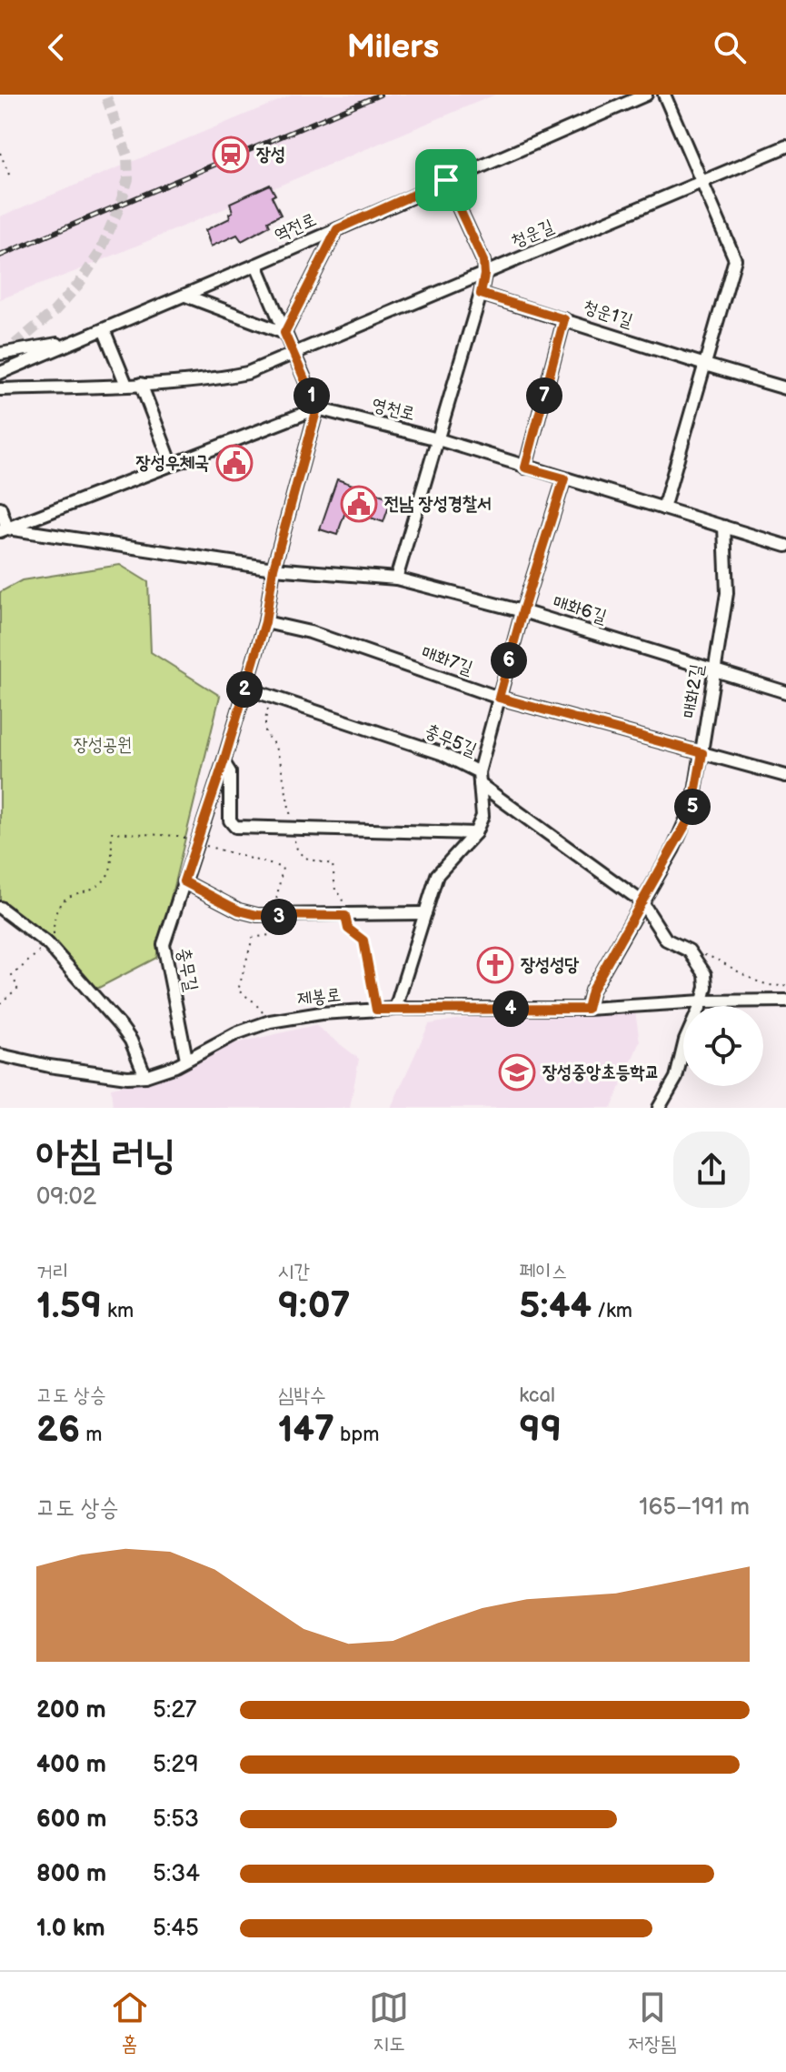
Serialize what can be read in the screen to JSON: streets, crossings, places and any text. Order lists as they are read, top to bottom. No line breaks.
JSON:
{"streets":{"street":["역전로","청운길","청운1길","영천로","매화6길","매화7길","매화2길","충무5길","충무길","제봉로"]},"crossings":[["영천로","매화2길"],["영천로","충무길"],["매화6길","매화2길"],["매화6길","충무길"],["매화7길","매화2길"],["매화7길","충무길"],["매화2길","제봉로"],["충무5길","충무길"],["충무길","제봉로"]],"parks":["장성공원"],"places":{"station":["장성"],"public building":["장성우체국","전남 장성경찰서"],"church":["장성성당"],"school or university":["장성중앙초등학교"]},"page":{"header":"Milers","pins":["1","7","6","2","5","3","4"],"heading":["아침 러닝","09:02"],"stats":[["거리","1.59 km"],["시간","9:07"],["페이스","5:44 /km"],["고도 상승","26 m"],["심박수","147 bpm"],["kcal","99"]],"chart":["고도 상승","165–191 m"],"list":[{"name":"200 m","note":"5:27"},{"name":"400 m","note":"5:29"},{"name":"600 m","note":"5:53"},{"name":"800 m","note":"5:34"},{"name":"1.0 km","note":"5:45"}],"tabs":["홈","지도","저장됨"]}}
